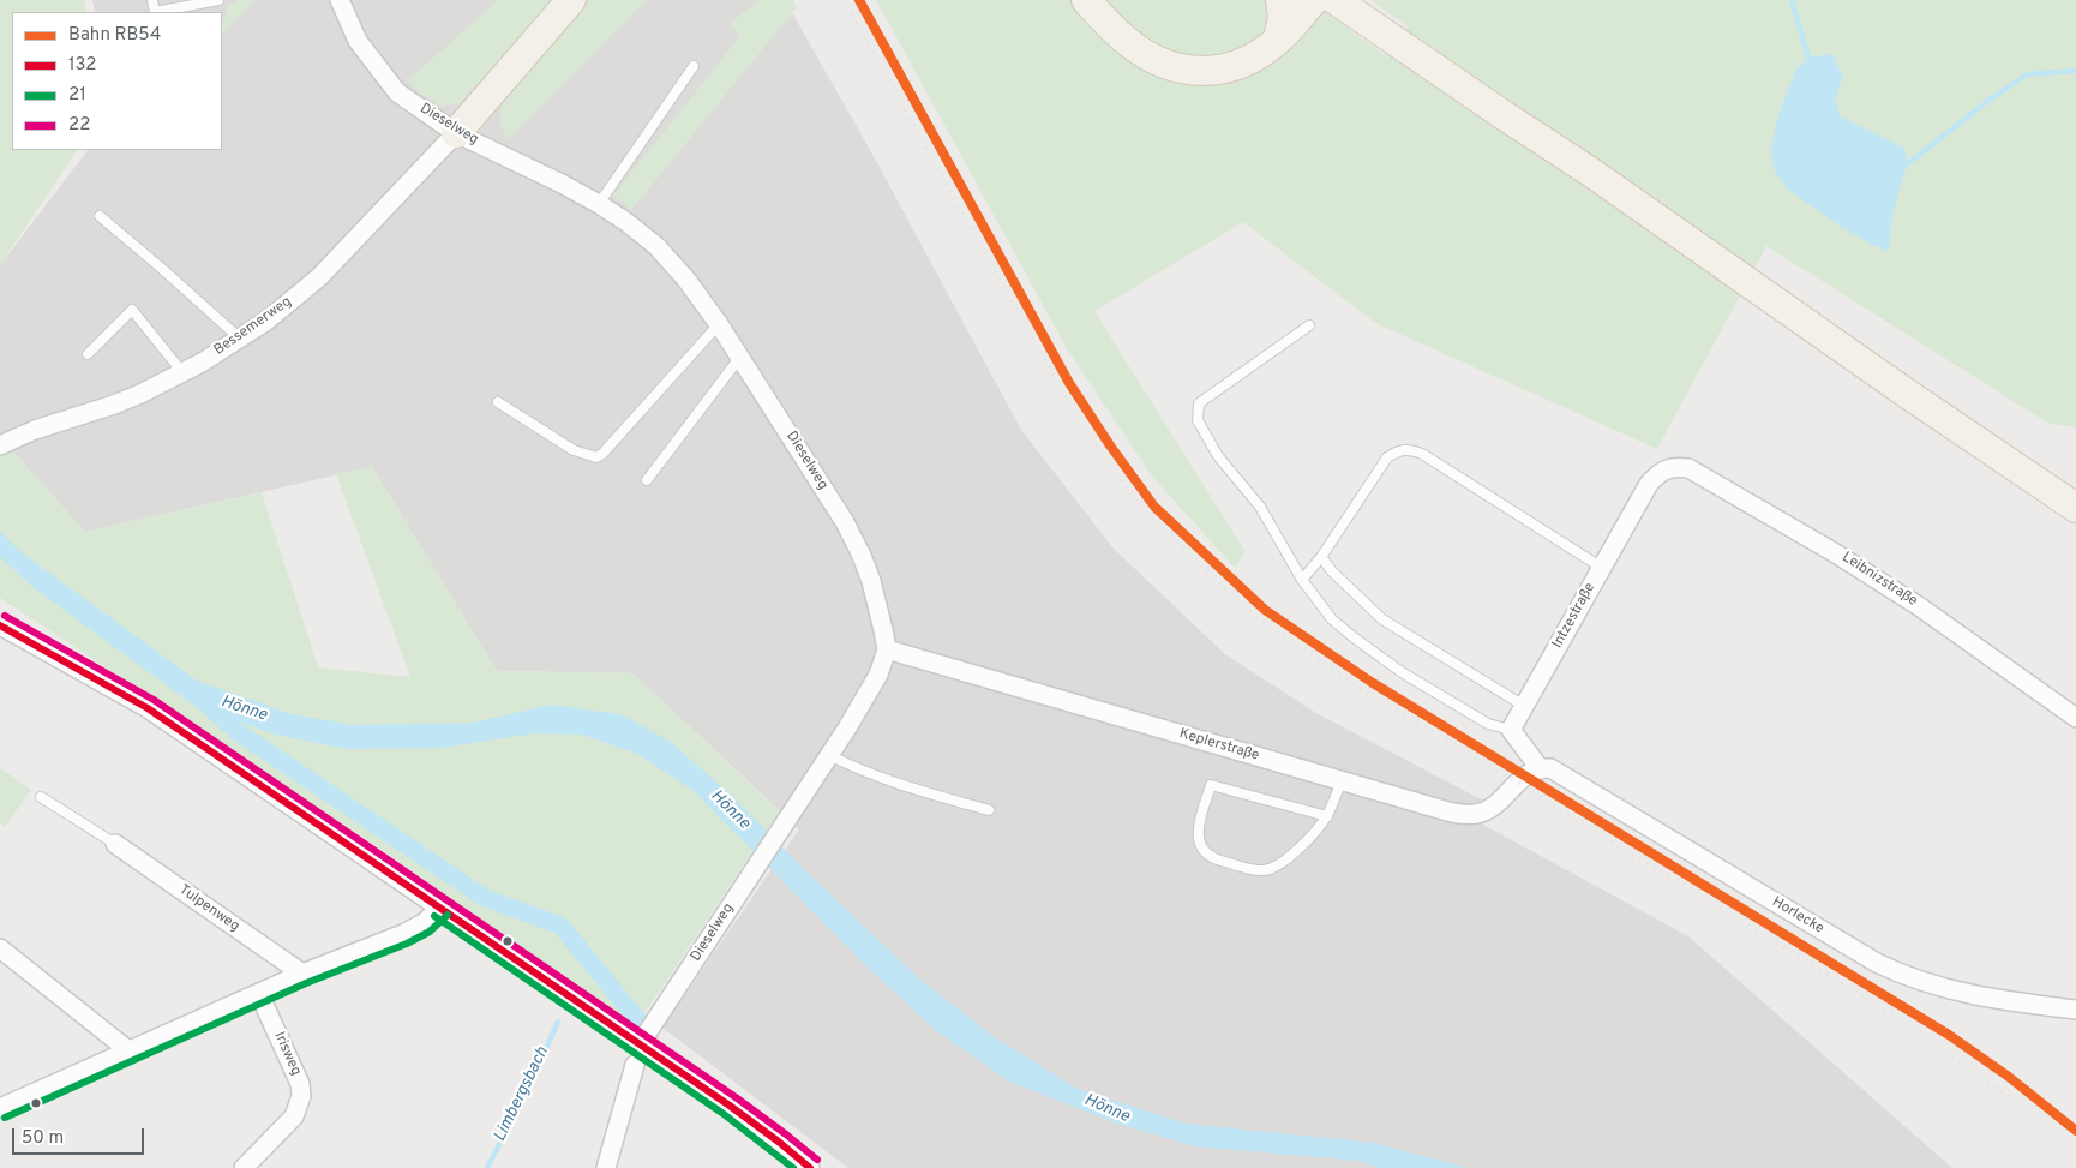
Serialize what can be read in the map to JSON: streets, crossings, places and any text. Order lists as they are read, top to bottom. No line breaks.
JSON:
{"streets":{"street":["Dieselweg","Bessemerweg","Leibnizstraße","Intzestraße","Keplerstraße","Tulpenweg","Horlecke","Irisweg"]},"crossings":[["Dieselweg","Bessemerweg"],["Dieselweg","Keplerstraße"],["Leibnizstraße","Intzestraße"],["Keplerstraße","Horlecke"]],"water":["Hönne","Limbergsbach"],"lines":["rail line RB54","transit line 22","transit line 132","transit line 21"],"legend":["Bahn RB54","132","21","22"],"scale_bar":"50 m"}
